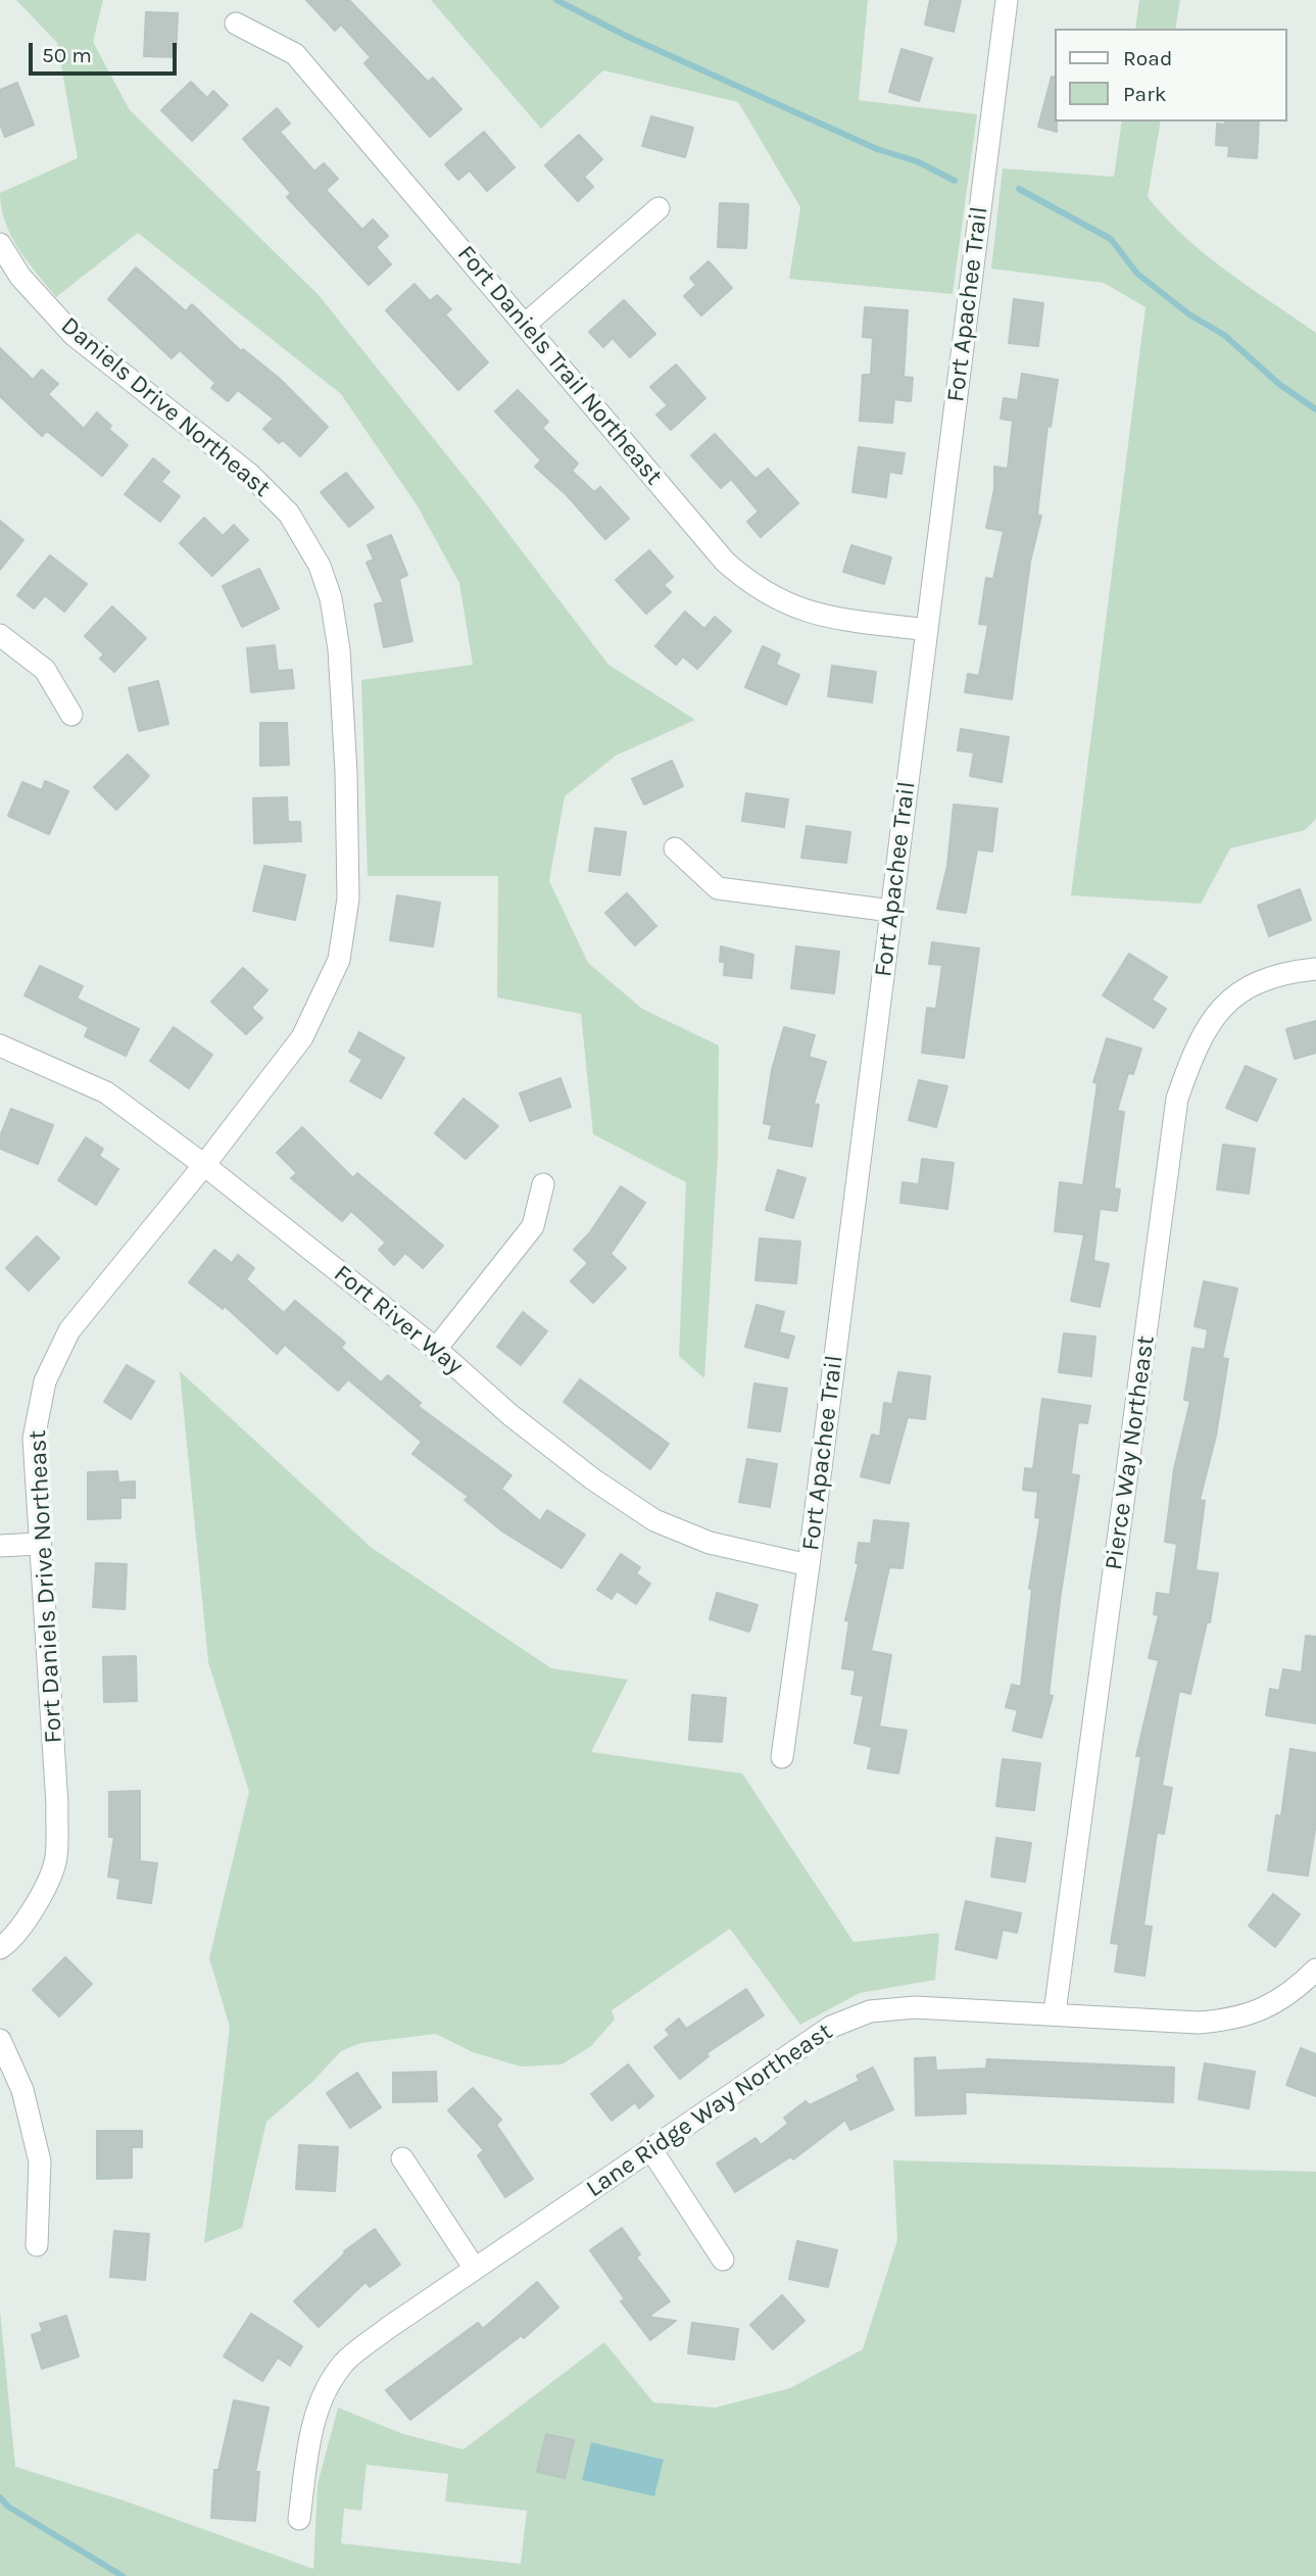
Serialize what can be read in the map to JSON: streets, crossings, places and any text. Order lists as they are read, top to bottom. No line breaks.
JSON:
{"streets":{"street":["Fort Apachee Trail","Fort Daniels Trail Northeast","Daniels Drive Northeast","Fort River Way","Pierce Way Northeast","Fort Daniels Drive Northeast","Lane Ridge Way Northeast"]},"crossings":[["Fort Apachee Trail","Fort Daniels Trail Northeast"],["Fort Apachee Trail","Fort River Way"],["Daniels Drive Northeast","Fort Daniels Drive Northeast"],["Fort River Way","Fort Daniels Drive Northeast"],["Pierce Way Northeast","Lane Ridge Way Northeast"]],"legend":["Road","Park"],"scale_bar":"50 m"}
